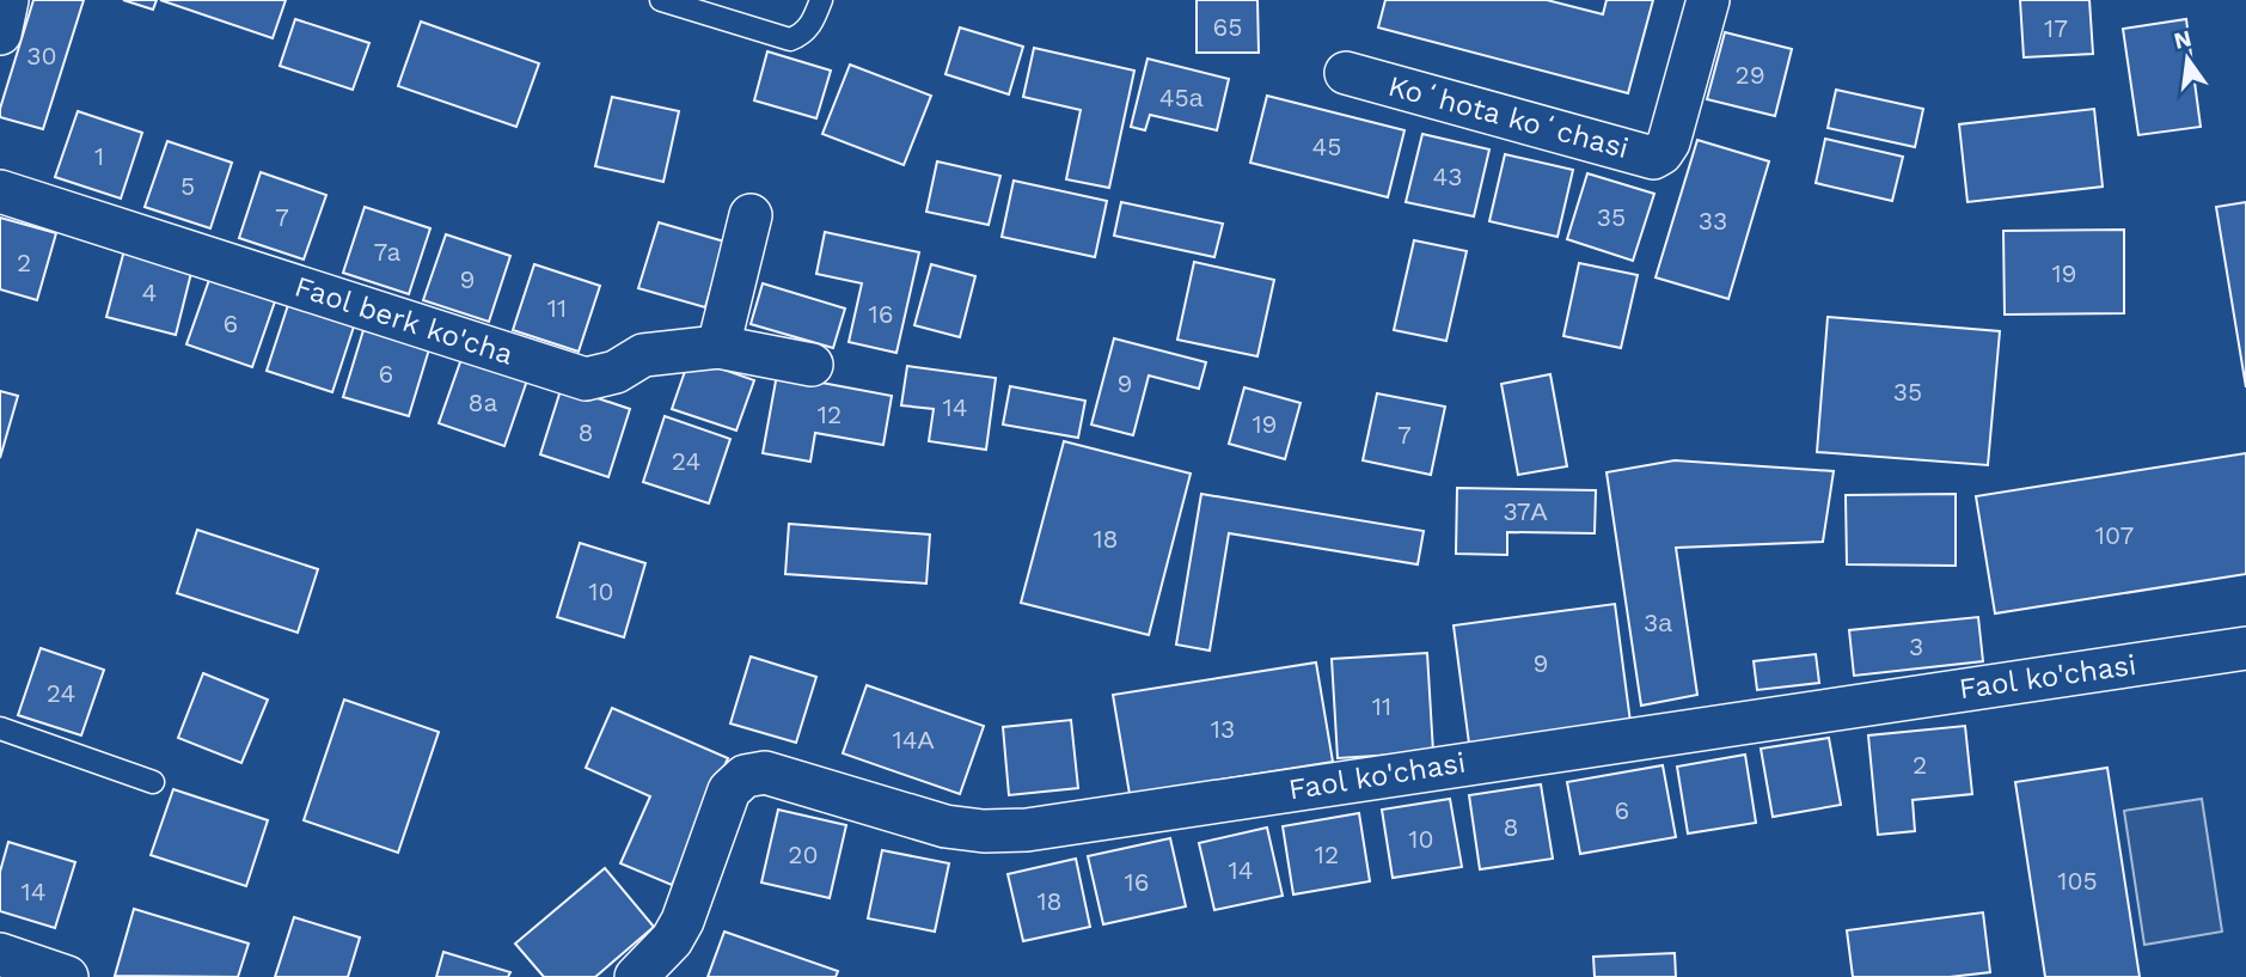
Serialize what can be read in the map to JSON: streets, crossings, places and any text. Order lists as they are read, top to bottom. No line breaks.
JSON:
{"streets":{"street":["Koʻhota koʻchasi","Faol berk ko'cha","Faol ko'chasi"]},"house_numbers":["65","17","30","29","45а","45","1","43","5","7","35","33","7a","2","19","9","4","11","16","6","6","9","35","8a","14","12","19","8","7","24","37А","107","18","10","3а","3","9","24","11","13","14А","2","6","8","10","20","12","14","105","16","14","18"],"north":"top"}
